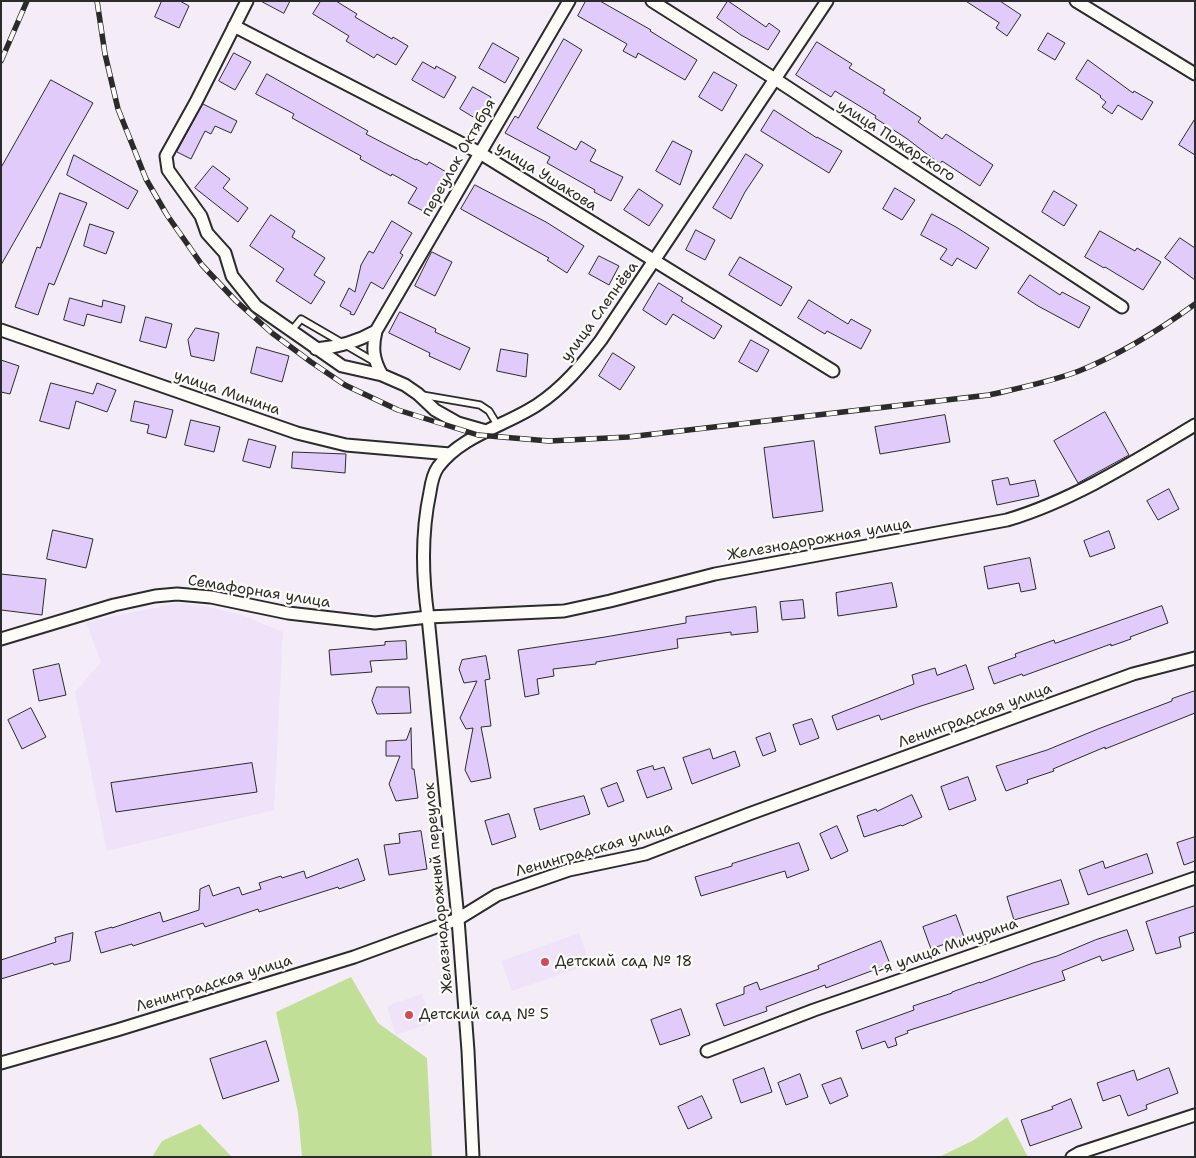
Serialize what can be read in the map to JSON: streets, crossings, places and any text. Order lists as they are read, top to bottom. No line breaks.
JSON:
{"streets":{"street":["улица Пожарского","переулок Октября","улица Ушакова","улица Слепнёва","улица Минина","Железнодорожная улица","Семафорная улица","Ленинградская улица","Железнодорожный переулок","1-я улица Мичурина"]},"crossings":[["улица Пожарского","улица Слепнёва"],["переулок Октября","улица Ушакова"],["улица Ушакова","улица Слепнёва"],["улица Слепнёва","улица Минина"],["улица Слепнёва","Железнодорожная улица"],["улица Слепнёва","Семафорная улица"],["улица Слепнёва","Железнодорожный переулок"],["Железнодорожная улица","Семафорная улица"],["Железнодорожная улица","Железнодорожный переулок"],["Семафорная улица","Железнодорожный переулок"],["Ленинградская улица","Железнодорожный переулок"]],"places":["Детский сад № 18","Детский сад № 5"]}
